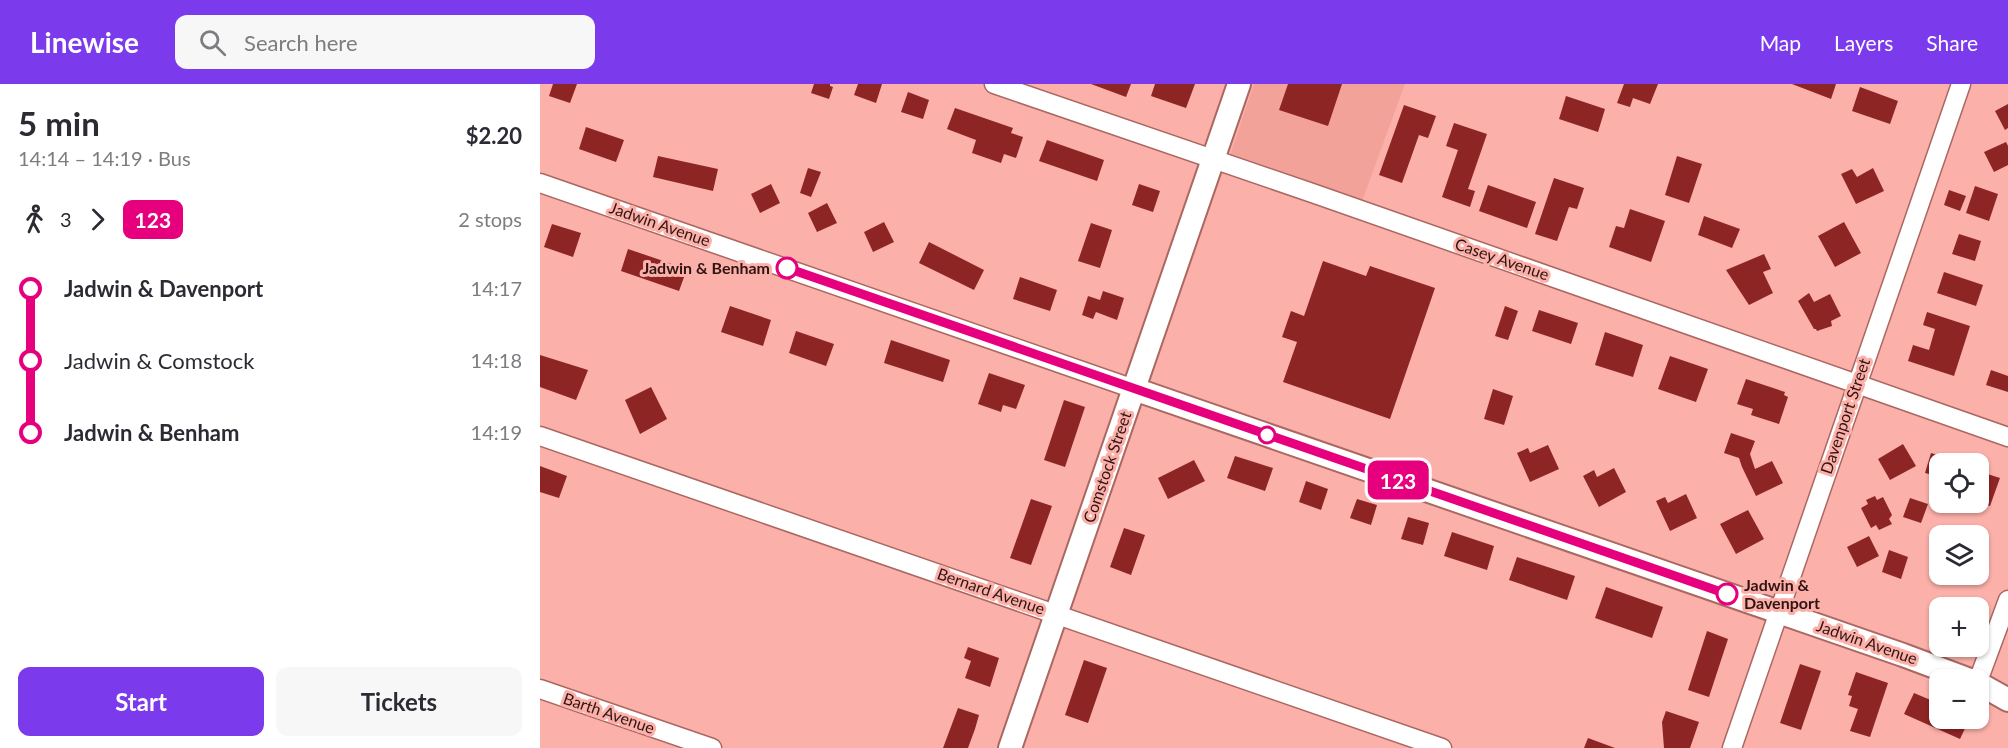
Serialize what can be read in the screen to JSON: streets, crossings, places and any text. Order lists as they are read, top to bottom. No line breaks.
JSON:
{"streets":{"street":["Jadwin Avenue","Casey Avenue","Davenport Street","Comstock Street","Bernard Avenue","Barth Avenue"]},"crossings":[["Jadwin Avenue","Davenport Street"],["Jadwin Avenue","Comstock Street"],["Casey Avenue","Davenport Street"],["Casey Avenue","Comstock Street"],["Comstock Street","Bernard Avenue"]],"places":["Jadwin & Benham","Jadwin & Davenport"],"lines":["bus line 123"],"page":{"header":"Linewise","search":"Search here","nav":["Map","Layers","Share"],"heading":["5 min","14:14 – 14:19 · Bus","$2.20"],"on_map":"123","legs":["3","123","2 stops"],"list":[{"name":"Jadwin & Davenport","value":"14:17"},{"name":"Jadwin & Comstock","value":"14:18"},{"name":"Jadwin & Benham","value":"14:19"}],"map_buttons":["+","−"],"buttons":["Start","Tickets"]}}
